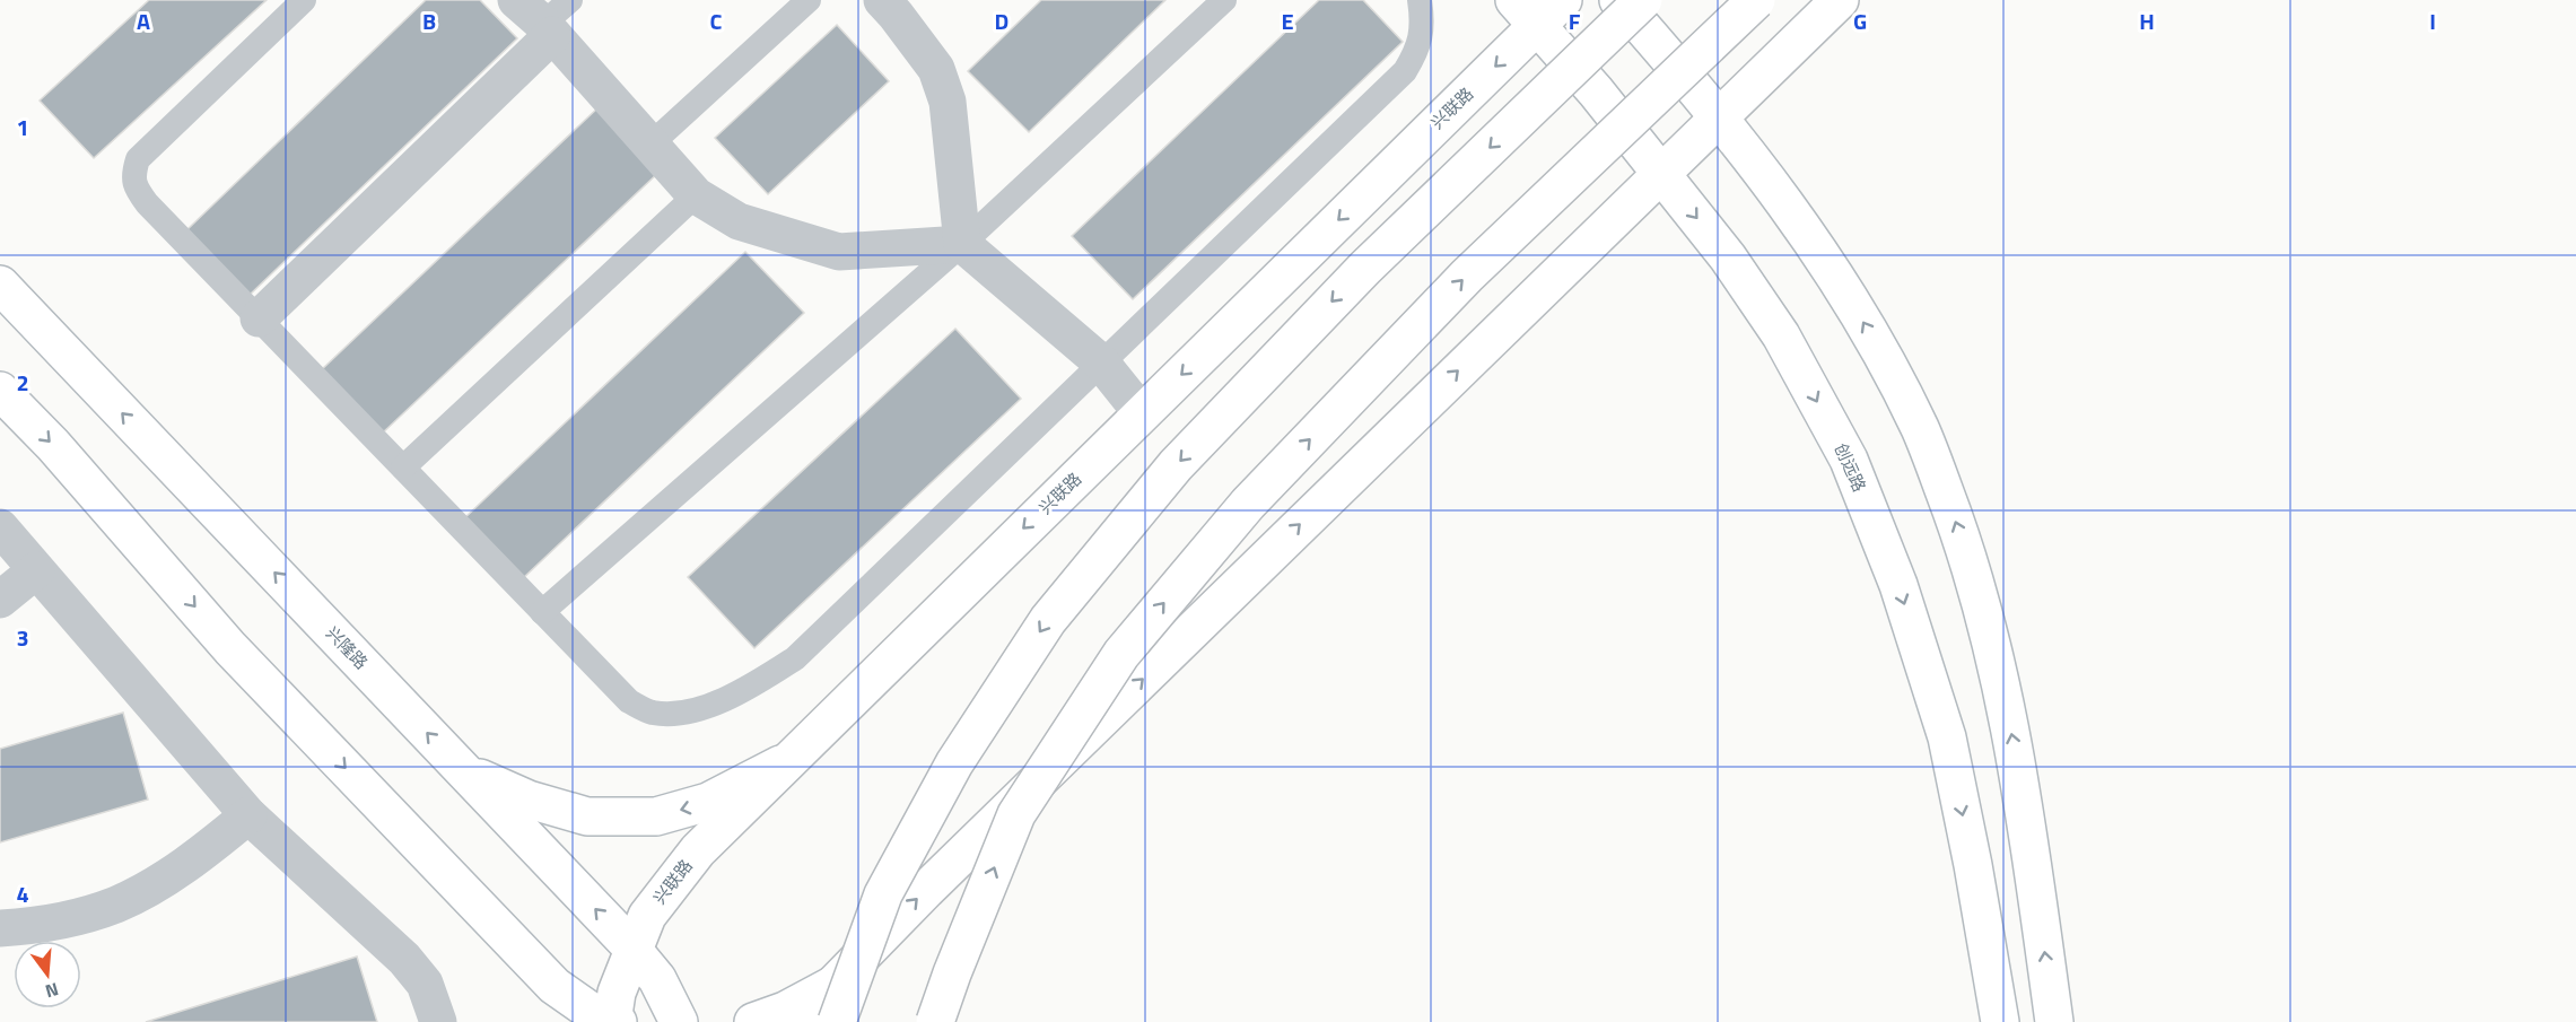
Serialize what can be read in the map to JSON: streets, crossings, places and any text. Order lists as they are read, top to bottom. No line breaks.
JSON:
{"streets":{"main road":["兴联路","创远路","兴隆路"]},"crossings":[["兴联路","创远路"],["兴联路","兴隆路"]],"north":"bottom","grid":{"columns":["A","B","C","D","E","F","G","H","I"],"rows":["1","2","3","4"]}}
